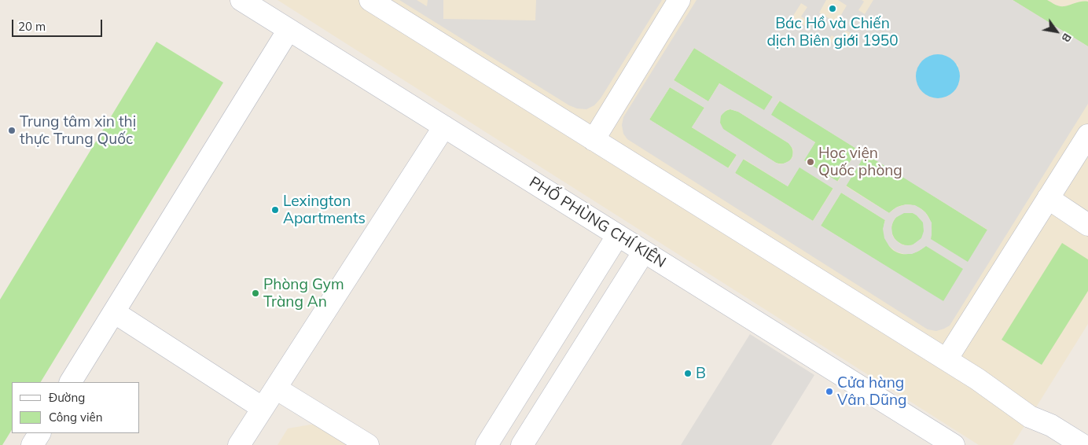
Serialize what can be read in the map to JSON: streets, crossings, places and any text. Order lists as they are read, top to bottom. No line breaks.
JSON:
{"streets":{"street":["PHỐ PHÙNG CHÍ KIÊN"]},"places":["Bác Hồ và Chiến dịch Biên giới 1950","Trung tâm xin thị thực Trung Quốc","Học viện Quốc phòng","Lexington Apartments","Phòng Gym Tràng An","B","Cửa hàng Vân Dũng"],"legend":["Đường","Công viên"],"scale_bar":"20 m","north":"bottom right"}
